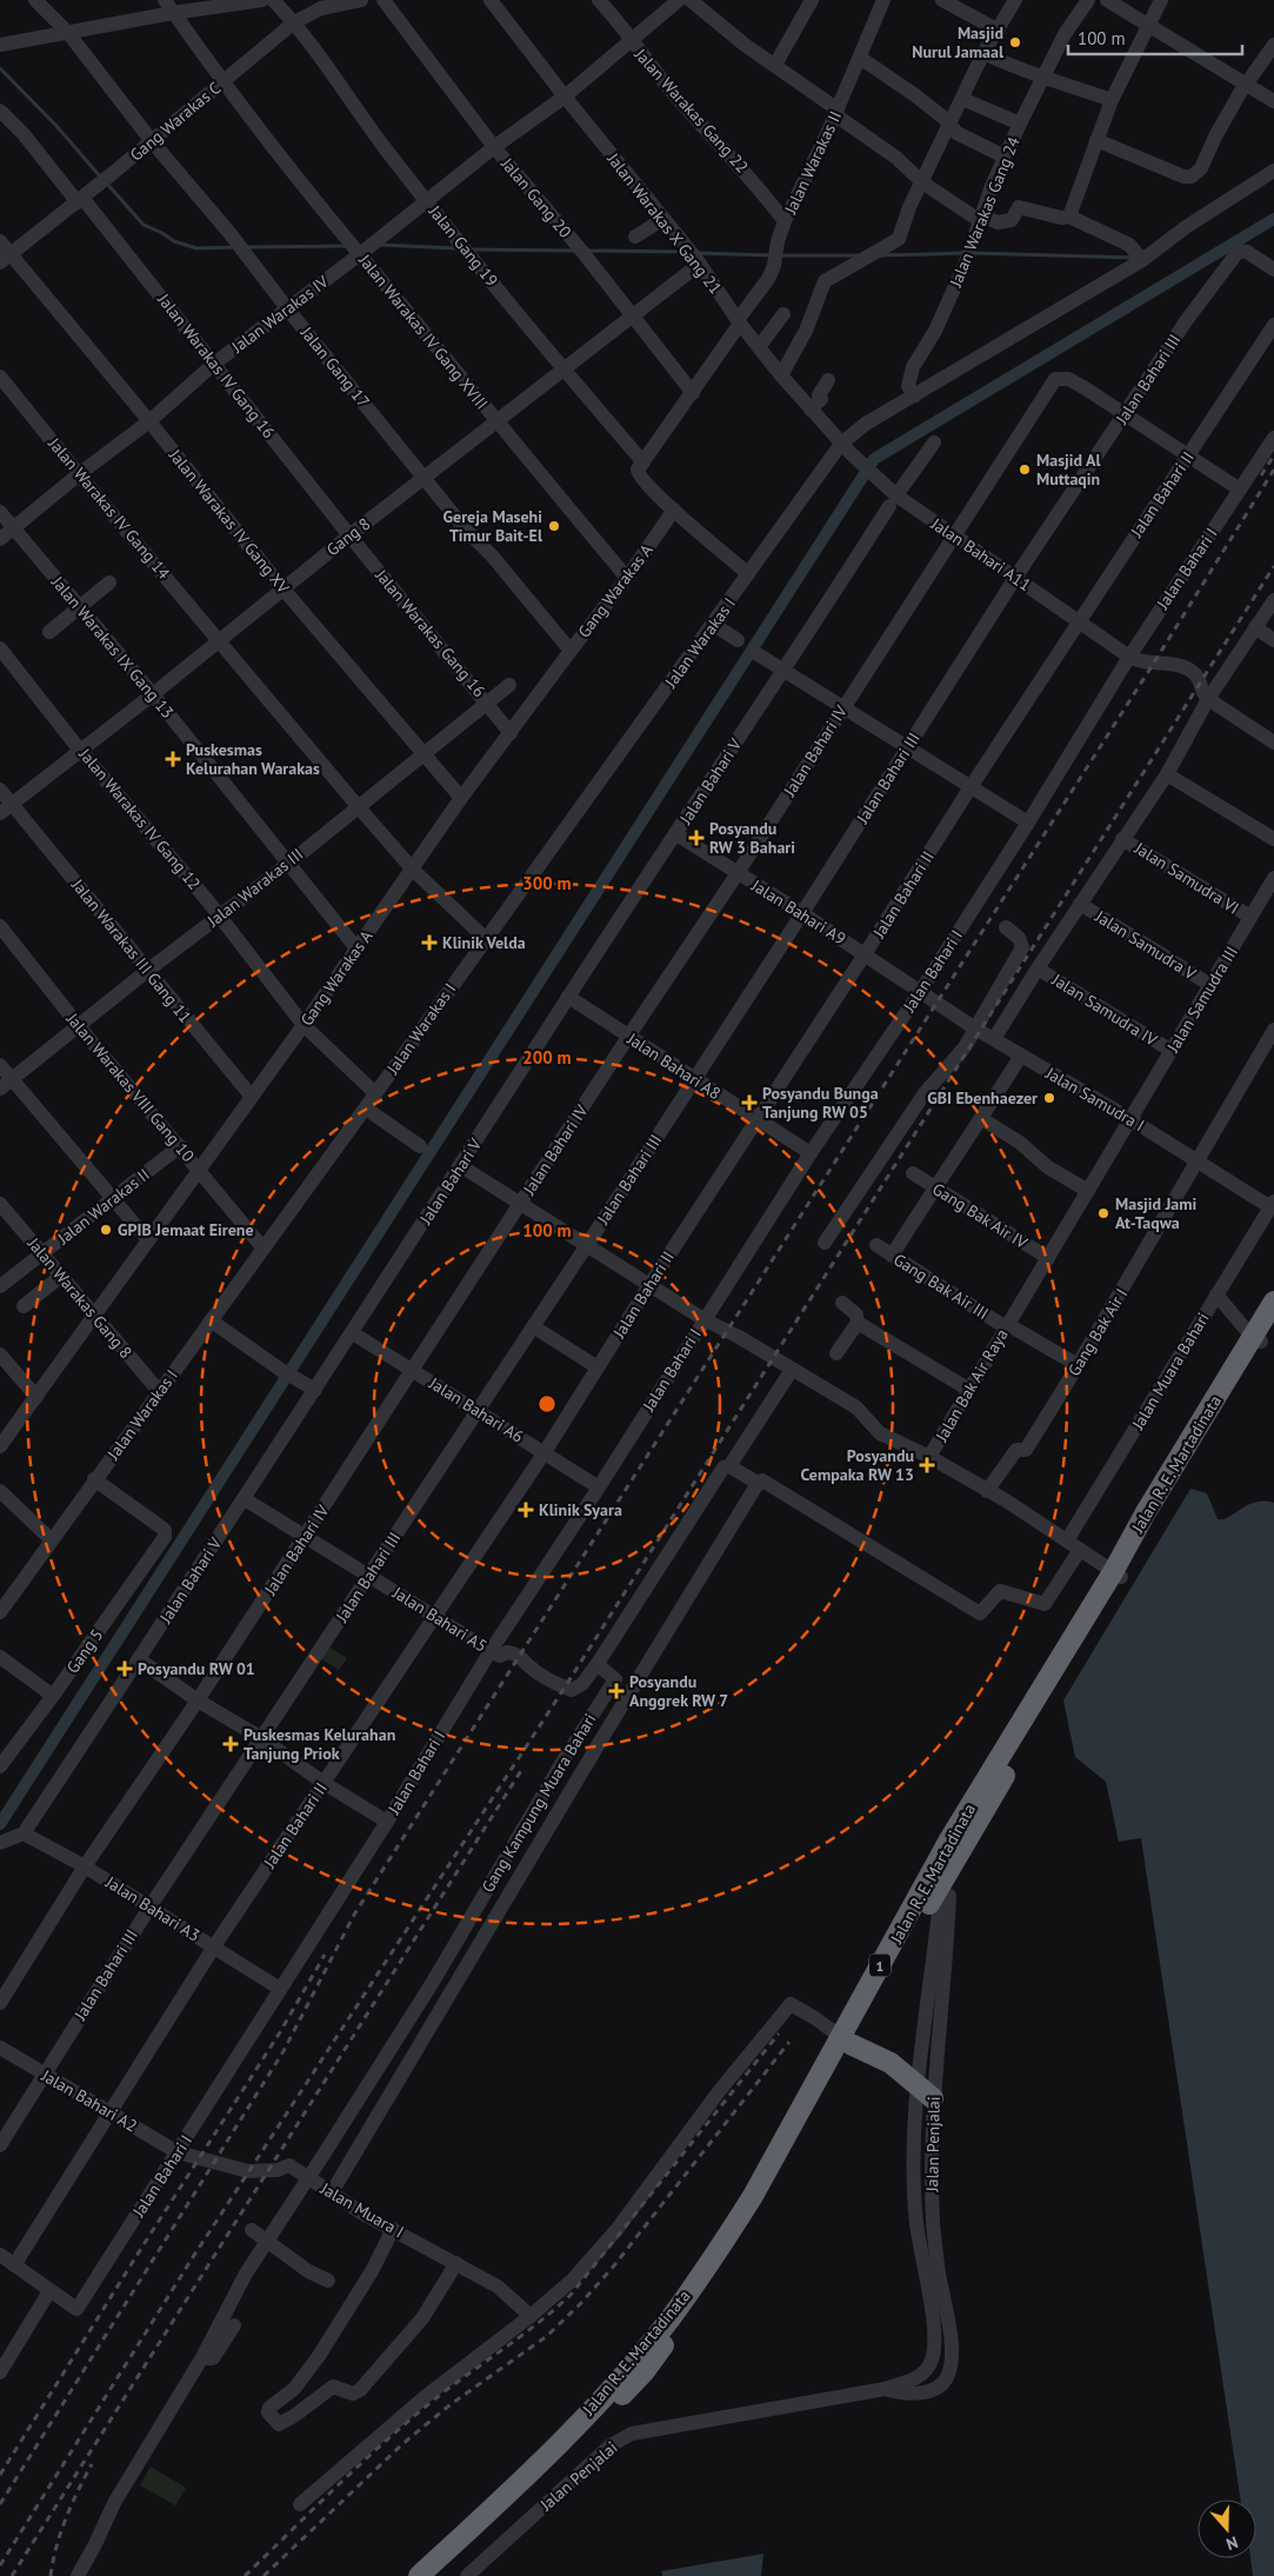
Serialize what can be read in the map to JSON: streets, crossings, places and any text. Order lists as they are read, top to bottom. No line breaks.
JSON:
{"streets":{"highway":["Jalan R. E. Martadinata","1"],"street":["Jalan Warakas Gang 22","Gang Warakas C","Jalan Warakas II","Jalan Gang 20","Jalan Warakas Gang 24","Jalan Warakas X Gang 21","Jalan Gang 19","Jalan Warakas IV","Jalan Warakas IV Gang XVIII","Jalan Warakas IV Gang 16","Jalan Gang 17","Jalan Bahari III","Jalan Bahari II","Jalan Warakas IV Gang 14","Jalan Warakas IV Gang XV","Gang 8","Jalan Bahari A11","Jalan Bahari I","Gang Warakas A","Jalan Warakas Gang 16","Jalan Warakas I","Jalan Warakas IX Gang 13","Jalan Bahari IV","Jalan Bahari V","Jalan Warakas IV Gang 12","Jalan Samudra VI","Jalan Warakas III","Jalan Bahari A9","Jalan Samudra V","Jalan Warakas III Gang 11","Jalan Samudra III","Jalan Samudra IV","Jalan Bahari A8","Jalan Warakas VIII Gang 10","Jalan Samudra I","Gang Bak Air IV","Gang Bak Air III","Jalan Warakas Gang 8","Gang Bak Air I","Jalan Muara Bahari","Jalan Bak Air Raya","Jalan Bahari A6","Jalan Bahari A5","Gang 5","Gang Kampung Muara Bahari","Jalan Bahari A3","Jalan Bahari A2","Jalan Penjalai","Jalan Muara I"]},"crossings":[["Jalan Warakas Gang 22","Jalan Warakas II"],["Jalan Warakas Gang 22","Jalan Warakas IV"],["Gang Warakas C","Jalan Gang 19"],["Gang Warakas C","Jalan Warakas IV Gang XVIII"],["Gang Warakas C","Jalan Warakas IV Gang 16"],["Gang Warakas C","Jalan Gang 17"],["Gang Warakas C","Jalan Warakas IV Gang XV"],["Jalan Warakas II","Jalan Gang 20"],["Jalan Warakas II","Jalan Warakas X Gang 21"],["Jalan Warakas II","Jalan Gang 19"],["Jalan Warakas II","Jalan Warakas VIII Gang 10"],["Jalan Warakas II","Jalan Warakas Gang 8"],["Jalan Gang 20","Jalan Warakas IV"],["Jalan Gang 20","Gang 8"],["Jalan Warakas Gang 24","Jalan Warakas I"],["Jalan Warakas X Gang 21","Jalan Warakas IV"],["Jalan Warakas X Gang 21","Gang 8"],["Jalan Warakas X Gang 21","Jalan Bahari A11"],["Jalan Warakas X Gang 21","Jalan Warakas I"],["Jalan Gang 19","Jalan Warakas IV"],["Jalan Gang 19","Gang 8"],["Jalan Warakas IV","Jalan Warakas IV Gang XVIII"],["Jalan Warakas IV","Jalan Warakas IV Gang 16"],["Jalan Warakas IV","Jalan Gang 17"],["Jalan Warakas IV","Jalan Warakas IV Gang 14"],["Jalan Warakas IV","Jalan Warakas IV Gang XV"],["Jalan Warakas IV","Jalan Warakas IX Gang 13"],["Jalan Warakas IV Gang XVIII","Gang 8"],["Jalan Warakas IV Gang XVIII","Gang Warakas A"],["Jalan Warakas IV Gang 16","Gang 8"],["Jalan Warakas IV Gang 16","Jalan Warakas Gang 16"],["Jalan Gang 17","Gang 8"],["Jalan Gang 17","Gang Warakas A"],["Jalan Bahari III","Jalan Bahari A11"],["Jalan Bahari III","Jalan Bahari IV"],["Jalan Bahari III","Jalan Bahari A9"],["Jalan Bahari III","Jalan Bahari A8"],["Jalan Bahari III","Jalan Bahari A6"],["Jalan Bahari III","Jalan Bahari A5"],["Jalan Bahari III","Jalan Bahari A3"],["Jalan Bahari III","Jalan Bahari A2"],["Jalan Bahari II","Jalan Bahari A11"],["Jalan Bahari II","Jalan Bahari A9"],["Jalan Bahari II","Jalan Bahari A8"],["Jalan Bahari II","Jalan Bahari A6"],["Jalan Bahari II","Jalan Bahari A5"],["Jalan Bahari II","Jalan Bahari A3"],["Jalan Bahari II","Jalan Bahari A2"],["Jalan Warakas IV Gang 14","Gang 8"],["Jalan Warakas IV Gang 14","Gang Warakas A"],["Jalan Warakas IV Gang 14","Jalan Warakas I"],["Jalan Warakas IV Gang 14","Jalan Warakas III"],["Jalan Warakas IV Gang XV","Gang 8"],["Jalan Warakas IV Gang XV","Gang Warakas A"],["Jalan Warakas IV Gang XV","Jalan Warakas III"],["Gang 8","Jalan Warakas Gang 16"],["Gang 8","Jalan Warakas IX Gang 13"],["Gang 8","Jalan Warakas IV Gang 12"],["Gang 8","Jalan Warakas III Gang 11"],["Jalan Bahari A11","Jalan Bahari I"],["Jalan Bahari A11","Jalan Warakas I"],["Jalan Bahari A11","Jalan Bahari IV"],["Jalan Bahari A11","Jalan Bahari V"],["Jalan Bahari I","Jalan Bahari A9"],["Jalan Bahari I","Jalan Bahari A8"],["Jalan Bahari I","Jalan Samudra I"],["Jalan Bahari I","Jalan Bahari A6"],["Jalan Bahari I","Jalan Bahari A5"],["Jalan Bahari I","Jalan Bahari A3"],["Jalan Bahari I","Jalan Bahari A2"],["Jalan Bahari I","Jalan Muara I"],["Gang Warakas A","Jalan Warakas Gang 16"],["Gang Warakas A","Jalan Warakas IX Gang 13"],["Gang Warakas A","Jalan Warakas IV Gang 12"],["Gang Warakas A","Jalan Warakas III Gang 11"],["Gang Warakas A","Jalan Warakas VIII Gang 10"],["Gang Warakas A","Jalan Warakas Gang 8"],["Jalan Warakas Gang 16","Jalan Warakas III"],["Jalan Warakas I","Jalan Warakas IV Gang 12"],["Jalan Warakas I","Jalan Warakas VIII Gang 10"],["Jalan Warakas I","Jalan Warakas Gang 8"],["Jalan Warakas I","Gang 5"],["Jalan Warakas IX Gang 13","Jalan Warakas III"],["Jalan Bahari IV","Jalan Bahari A9"],["Jalan Bahari IV","Jalan Bahari A8"],["Jalan Bahari IV","Jalan Bahari A6"],["Jalan Bahari IV","Jalan Bahari A5"],["Jalan Bahari IV","Jalan Bahari A3"],["Jalan Bahari V","Jalan Bahari A9"],["Jalan Bahari V","Jalan Bahari A8"],["Jalan Bahari V","Jalan Bahari A6"],["Jalan Bahari V","Jalan Bahari A5"],["Jalan Bahari V","Jalan Bahari A3"],["Jalan Warakas IV Gang 12","Jalan Warakas III"],["Jalan Samudra VI","Jalan Samudra III"],["Jalan Warakas III","Jalan Warakas III Gang 11"],["Jalan Warakas III","Jalan Warakas VIII Gang 10"],["Jalan Bahari A9","Jalan Samudra I"],["Jalan Samudra V","Jalan Samudra III"],["Jalan Samudra III","Jalan Samudra IV"],["Jalan Samudra III","Jalan Samudra I"],["Jalan Samudra III","Jalan Bak Air Raya"],["Jalan Samudra I","Gang Bak Air I"],["Jalan Samudra I","Jalan Muara Bahari"],["Jalan Samudra I","Jalan Bak Air Raya"],["Gang Bak Air IV","Jalan Bak Air Raya"],["Gang Bak Air III","Gang Bak Air I"],["Gang Bak Air III","Jalan Bak Air Raya"],["Gang Bak Air I","Jalan Bak Air Raya"],["Jalan Muara Bahari","Jalan Bak Air Raya"],["Jalan Bak Air Raya","Jalan R. E. Martadinata"],["Jalan R. E. Martadinata","Jalan Penjalai"],["Gang Kampung Muara Bahari","Jalan Muara I"],["Jalan Bahari A2","Jalan Muara I"]],"places":{"other":["Masjid Nurul Jamaal","Masjid Al Muttaqin","Gereja Masehi Timur Bait-El","GBI Ebenhaezer","Masjid Jami At-Taqwa","GPIB Jemaat Eirene"],"health":["Puskesmas Kelurahan Warakas","Posyandu RW 3 Bahari","Klinik Velda","Posyandu Bunga Tanjung RW 05","Posyandu Cempaka RW 13","Klinik Syara","Posyandu RW 01","Posyandu Anggrek RW 7","Puskesmas Kelurahan Tanjung Priok"]},"scale_bar":"100 m","north":"bottom","rings":["300 m","200 m","100 m"]}
